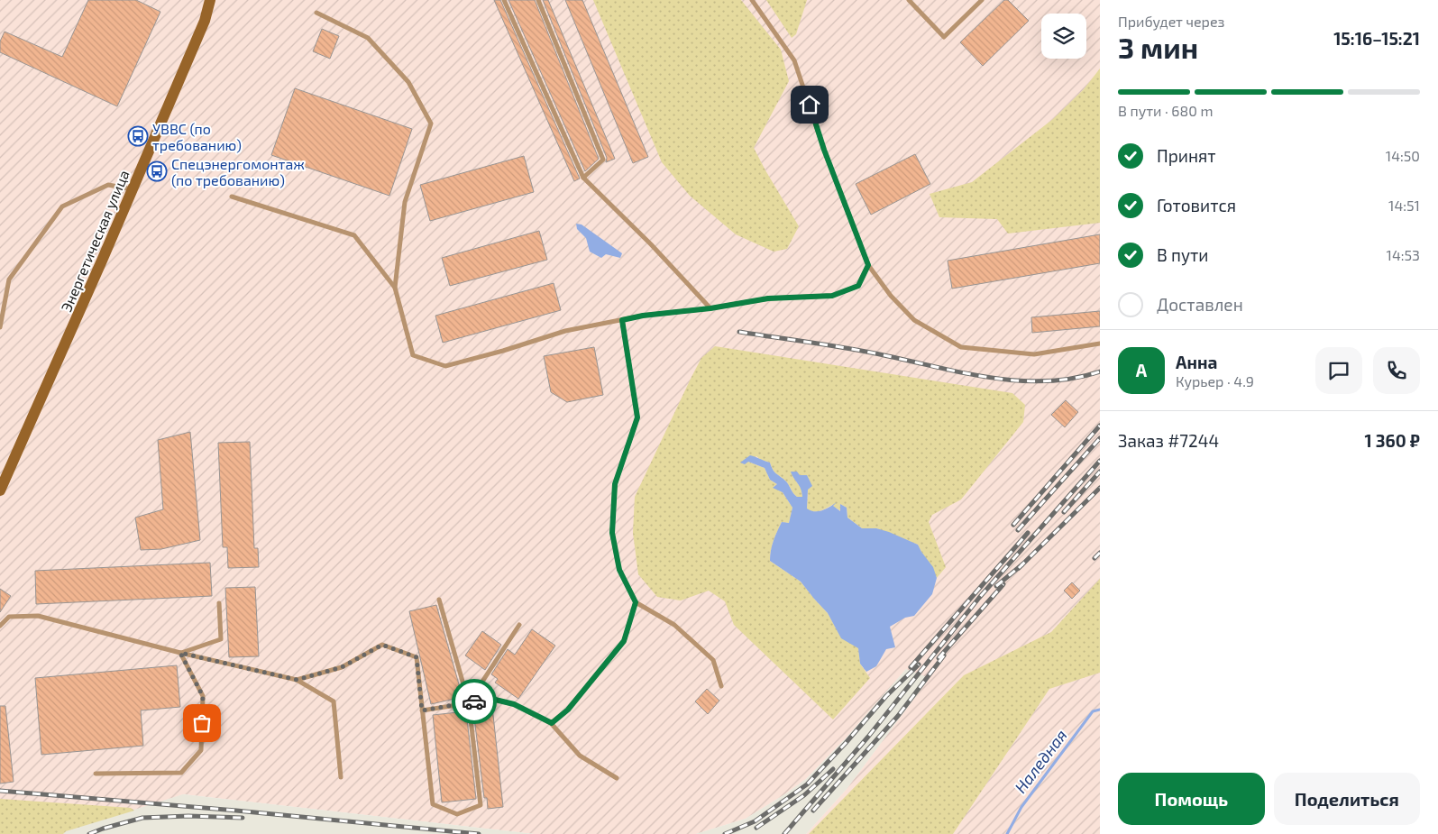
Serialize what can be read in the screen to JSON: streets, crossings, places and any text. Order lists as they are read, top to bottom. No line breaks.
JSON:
{"streets":{"street":["Энергетическая улица"]},"water":["Наледная"],"places":{"bus stop":["УВВС (по требованию)","Спецэнергомонтаж (по требованию)"]},"page":{"heading":["3 мин","Прибудет через","15:16–15:21"],"panel":["Анна","Курьер · 4.9","Заказ #7244","1 360 ₽"],"bar":"В пути · 680 m","list":[["Принят","14:50"],["Готовится","14:51"],["В пути","14:53"],"Доставлен"],"round":"А","buttons":["Помощь","Поделиться"]}}
